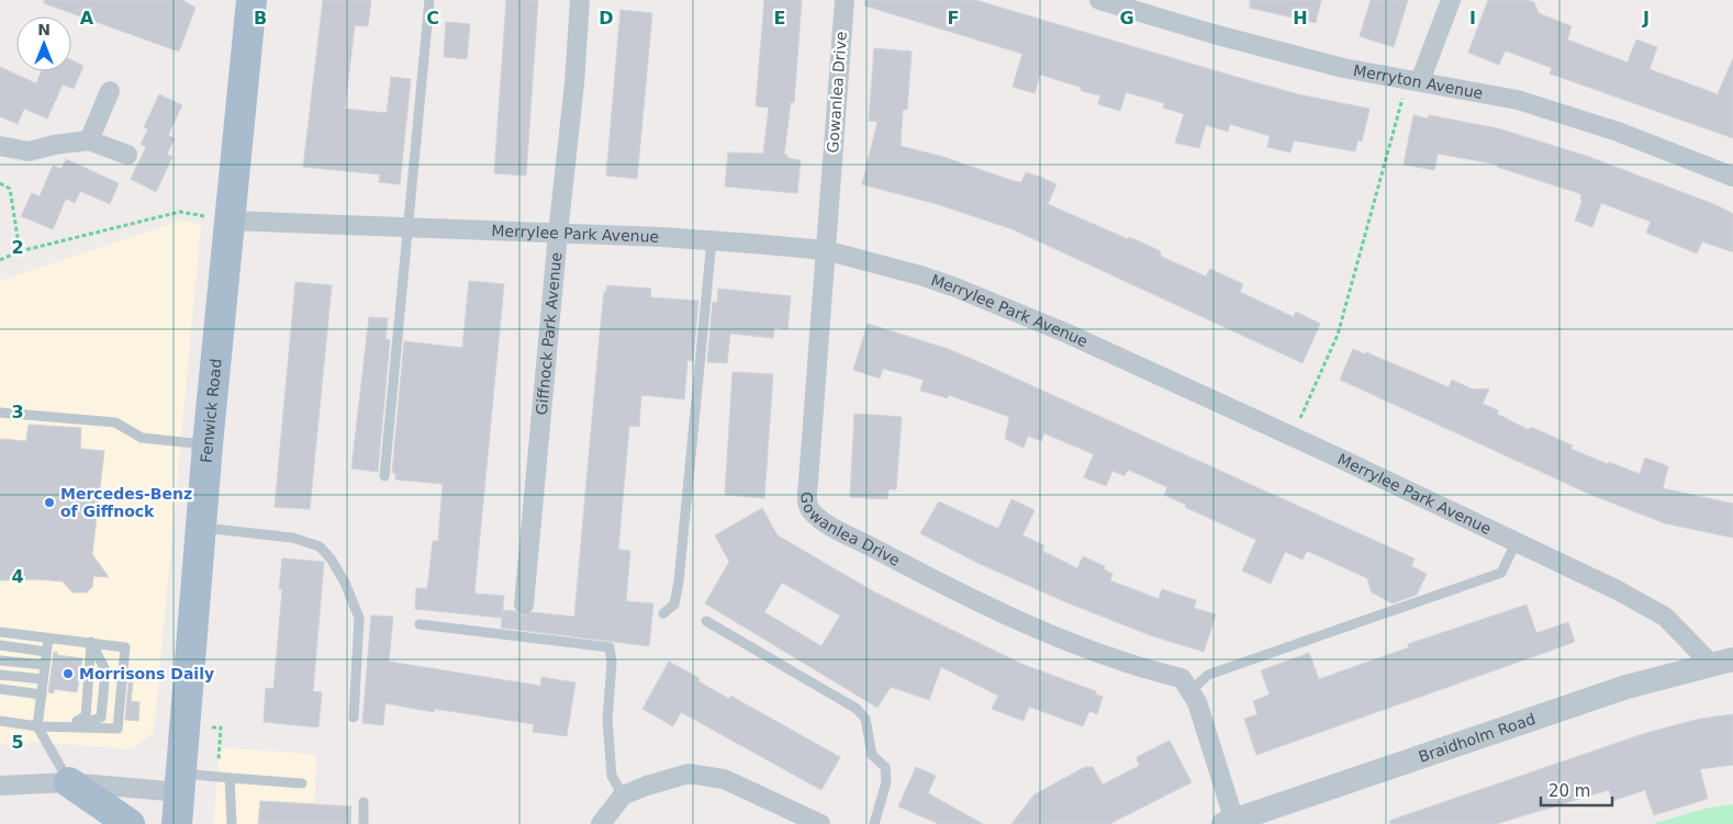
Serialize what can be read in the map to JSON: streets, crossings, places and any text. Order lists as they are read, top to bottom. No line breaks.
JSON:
{"streets":{"main road":["Fenwick Road"],"street":["Merryton Avenue","Gowanlea Drive","Merrylee Park Avenue","Giffnock Park Avenue","Braidholm Road"]},"crossings":[["Gowanlea Drive","Merrylee Park Avenue"],["Merrylee Park Avenue","Giffnock Park Avenue"],["Merrylee Park Avenue","Fenwick Road"],["Merrylee Park Avenue","Braidholm Road"]],"places":["Mercedes-Benz of Giffnock","Morrisons Daily"],"scale_bar":"20 m","north":"top","grid":{"columns":["A","B","C","D","E","F","G","H","I","J"],"rows":["2","3","4","5"]}}
